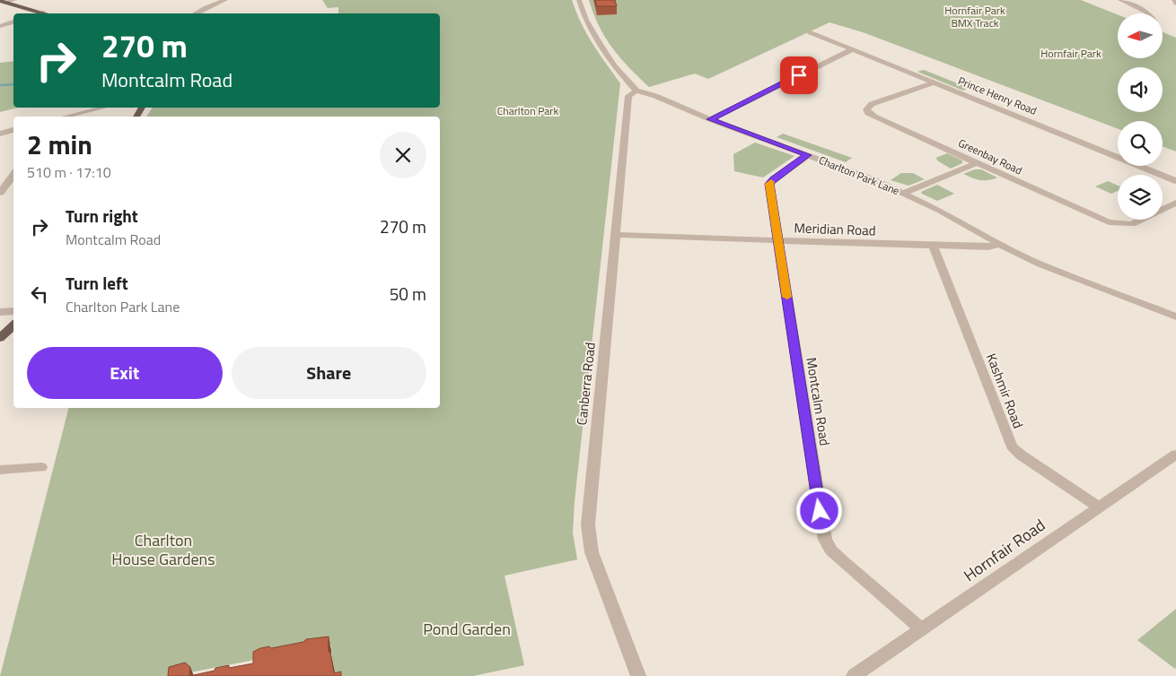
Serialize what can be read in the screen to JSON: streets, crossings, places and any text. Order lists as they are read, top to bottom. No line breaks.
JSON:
{"streets":{"street":["Prince Henry Road","Greenbay Road","Charlton Park Lane","Meridian Road","Canberra Road","Kashmir Road","Montcalm Road","Hornfair Road"]},"crossings":[["Prince Henry Road","Greenbay Road"],["Charlton Park Lane","Meridian Road"],["Charlton Park Lane","Canberra Road"],["Charlton Park Lane","Montcalm Road"],["Meridian Road","Canberra Road"],["Meridian Road","Kashmir Road"],["Meridian Road","Montcalm Road"],["Kashmir Road","Hornfair Road"],["Montcalm Road","Hornfair Road"]],"parks":["Hornfair Park BMX Track","Hornfair Park","Charlton Park","Charlton House Gardens","Pond Garden"],"north":"left","page":{"turn":["270 m","Montcalm Road"],"heading":["2 min","510 m · 17:10"],"list":[{"name":"Turn right","note":"Montcalm Road","value":"270 m"},{"name":"Turn left","note":"Charlton Park Lane","value":"50 m"}],"buttons":["Exit","Share"]}}
